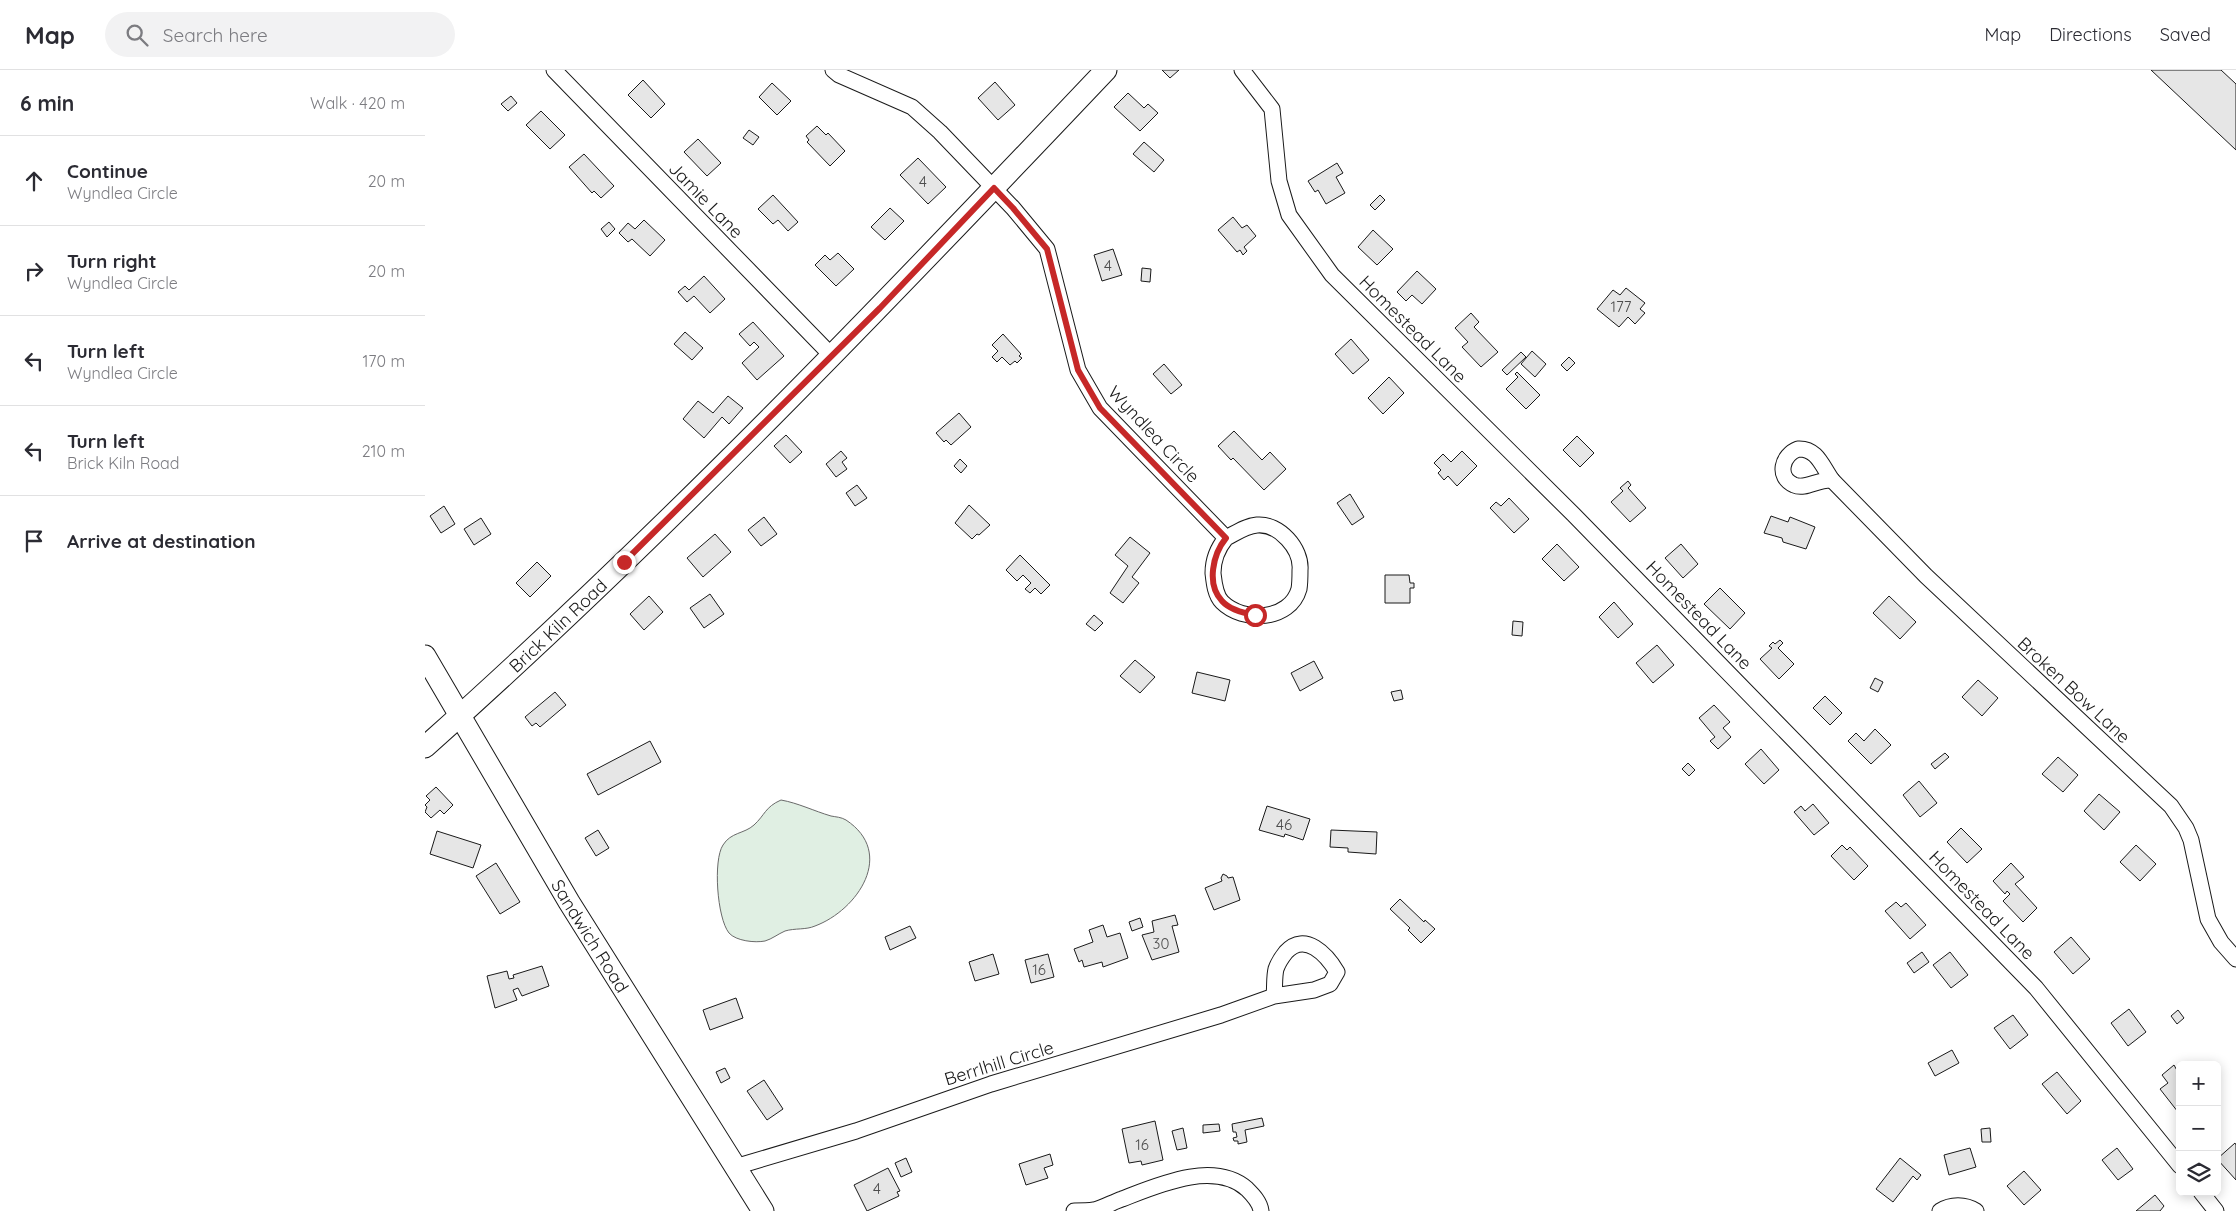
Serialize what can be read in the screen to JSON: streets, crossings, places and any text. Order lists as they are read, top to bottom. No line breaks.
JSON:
{"streets":{"main road":["Brick Kiln Road","Sandwich Road"],"street":["Jamie Lane","Homestead Lane","Wyndlea Circle","Broken Bow Lane","BerrIhill Circle"]},"crossings":[["Jamie Lane","Brick Kiln Road"],["Wyndlea Circle","Brick Kiln Road"],["Brick Kiln Road","Sandwich Road"],["Sandwich Road","BerrIhill Circle"]],"house_numbers":["4","4","177","46","30","16","16","4"],"page":{"header":"Map","search":"Search here","nav":["Map","Directions","Saved"],"heading":["6 min","Walk · 420 m"],"list":[["Continue","Wyndlea Circle","20 m"],["Turn right","Wyndlea Circle","20 m"],["Turn left","Wyndlea Circle","170 m"],["Turn left","Brick Kiln Road","210 m"],"Arrive at destination"],"map_buttons":["+","−"]}}
